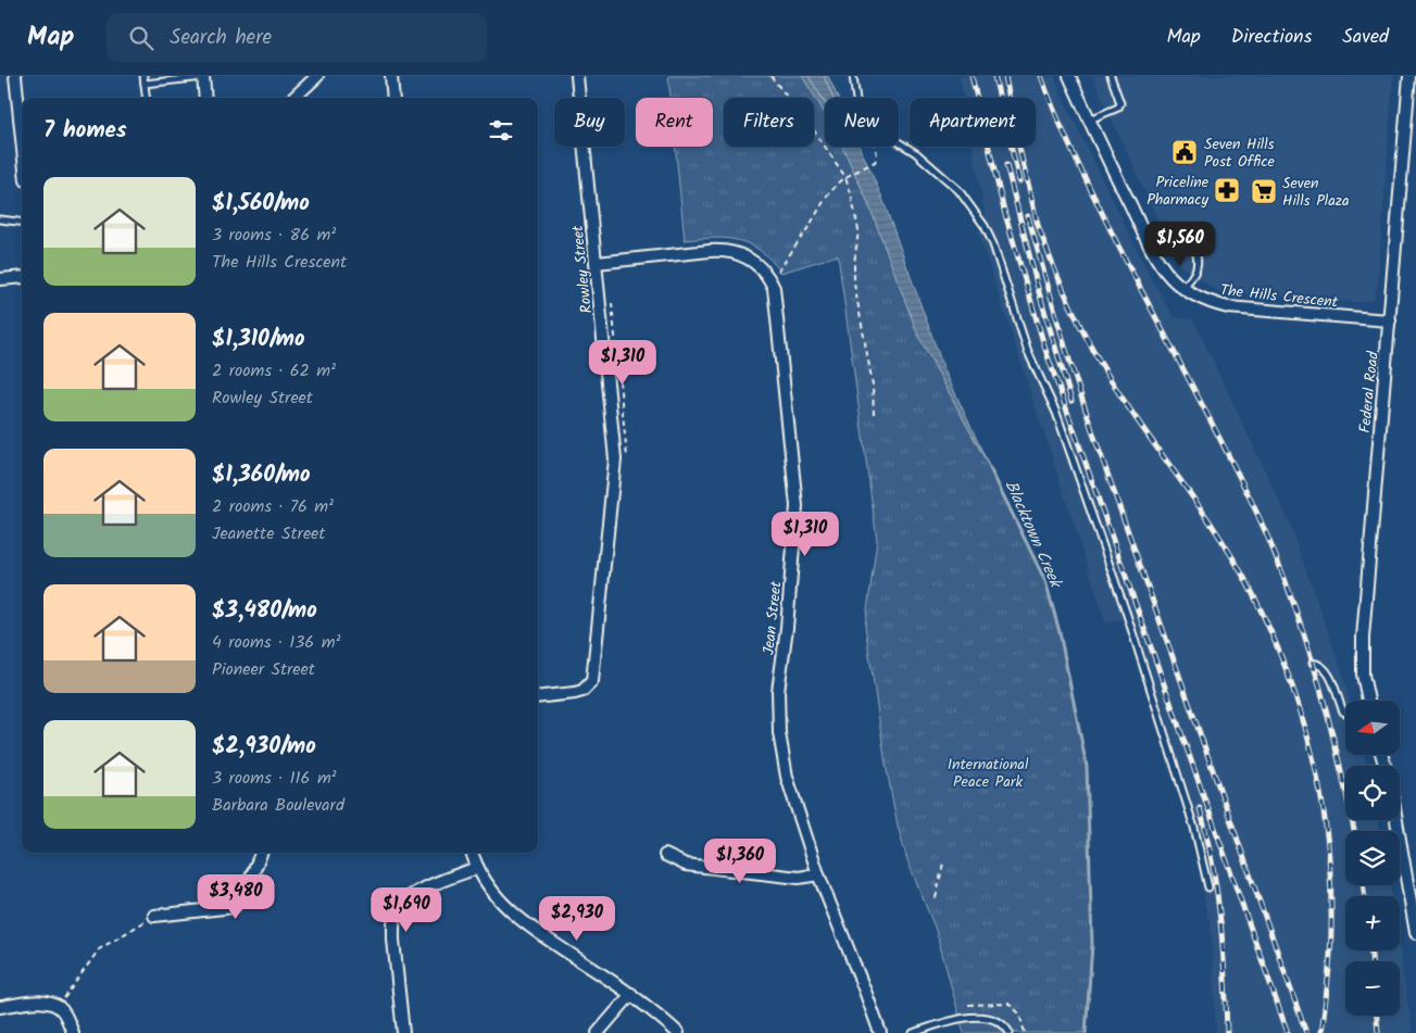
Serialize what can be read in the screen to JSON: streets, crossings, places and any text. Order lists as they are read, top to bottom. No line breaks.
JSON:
{"streets":{"street":["Rowley Street","The Hills Crescent","Federal Road","Jean Street"]},"crossings":[["Rowley Street","Jean Street"],["The Hills Crescent","Federal Road"]],"water":["Blacktown Creek"],"parks":["International Peace Park"],"places":{"public building":["Seven Hills Post Office"],"pharmacy":["Priceline Pharmacy"],"supermarket":["Seven Hills Plaza"]},"north":"left","page":{"header":"Map","search":"Search here","nav":["Map","Directions","Saved"],"chip":["Buy","Rent","Filters","New","Apartment"],"heading":"7 homes","list":[{"name":"$1,560/mo","note":"3 rooms · 86 m² · The Hills Crescent"},{"name":"$1,310/mo","note":"2 rooms · 62 m² · Rowley Street"},{"name":"$1,360/mo","note":"2 rooms · 76 m² · Jeanette Street"},{"name":"$3,480/mo","note":"4 rooms · 136 m² · Pioneer Street"},{"name":"$2,930/mo","note":"3 rooms · 116 m² · Barbara Boulevard"}],"price":["$1,560","$1,310","$1,310","$1,360","$3,480","$1,690","$2,930"],"map_buttons":["+","−"]}}
